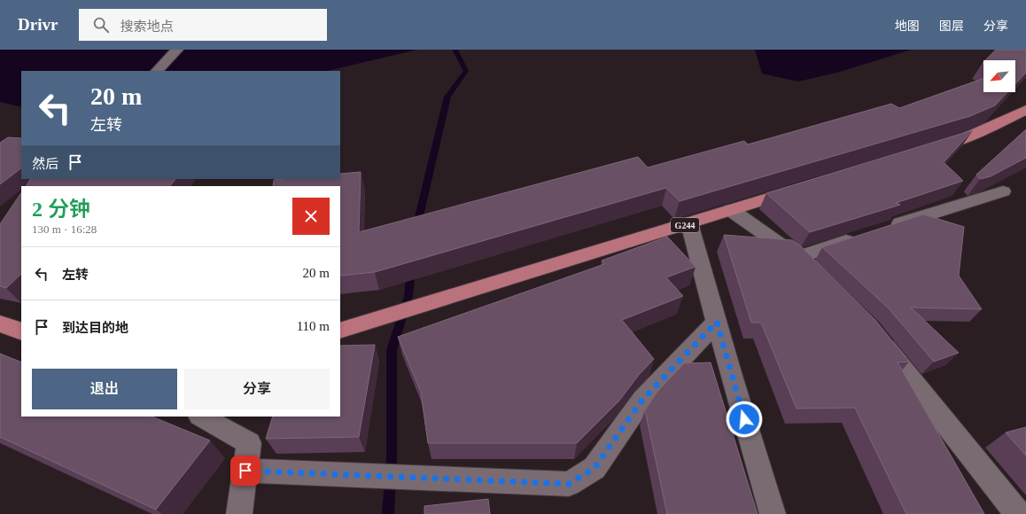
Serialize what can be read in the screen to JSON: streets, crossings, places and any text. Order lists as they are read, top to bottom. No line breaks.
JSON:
{"streets":{"highway":["G244"]},"north":"bottom left","page":{"header":"Drivr","search":"搜索地点","nav":["地图","图层","分享"],"turn":["20 m","左转"],"then":"然后","heading":["2 分钟","130 m · 16:28"],"list":[{"name":"左转","value":"20 m"},{"name":"到达目的地","value":"110 m"}],"buttons":["退出","分享"]}}
